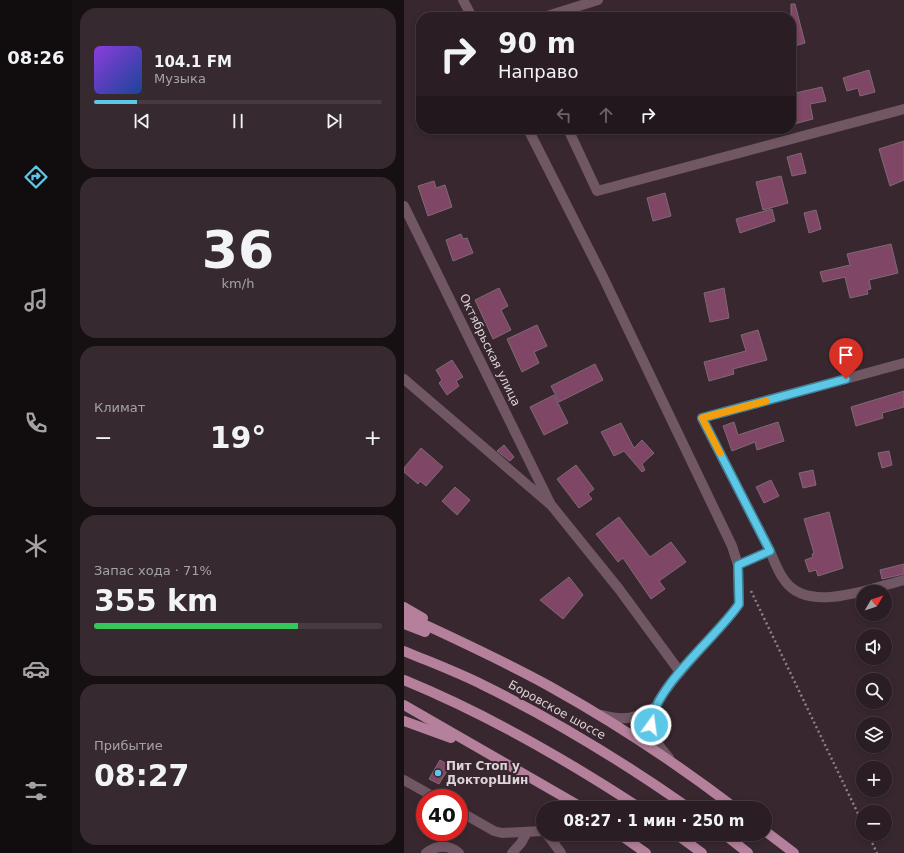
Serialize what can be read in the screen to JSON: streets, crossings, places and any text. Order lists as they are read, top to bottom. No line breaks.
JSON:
{"streets":{"main road":["Боровское шоссе"],"street":["Октябрьская улица"]},"places":["Пит Стоп у ДокторШин"],"north":"top right","page":{"tabs":"08:26","turn":["90 m","Направо"],"song":["104.1 FM","Музыка"],"tile":[["36","km/h"],"Климат",["Запас хода · 71%","355 km"],["Прибытие","08:27"]],"heat":["−","19°","+"],"map_buttons":["+","−"],"limit":"40","trip":"08:27 · 1 мин · 250 m"}}
